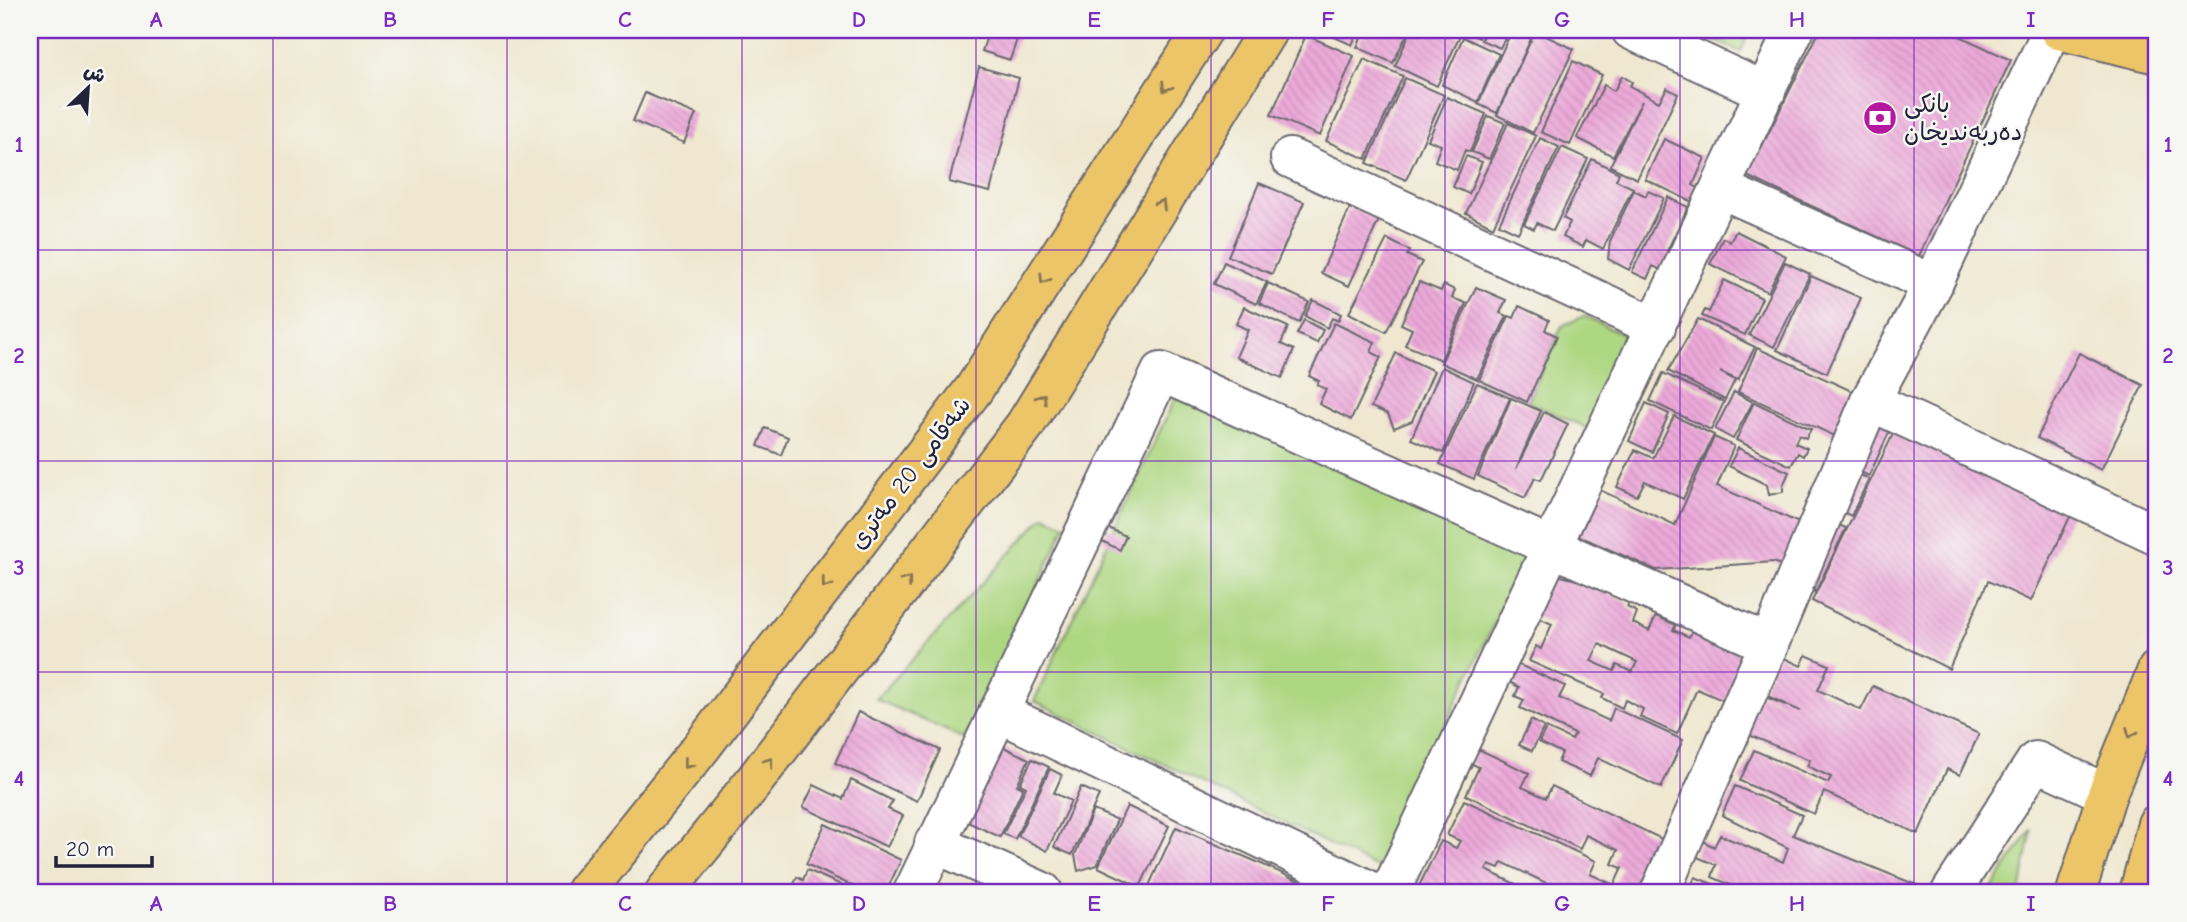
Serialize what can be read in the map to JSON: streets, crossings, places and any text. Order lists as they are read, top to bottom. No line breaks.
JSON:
{"streets":{"main road":["شەقامی 20 مەتری"]},"places":{"bank":["بانکی دەربەندیخان"]},"scale_bar":"20 m","north":"top right","grid":{"columns":["A","B","C","D","E","F","G","H","I"],"rows":["1","2","3","4"]}}
